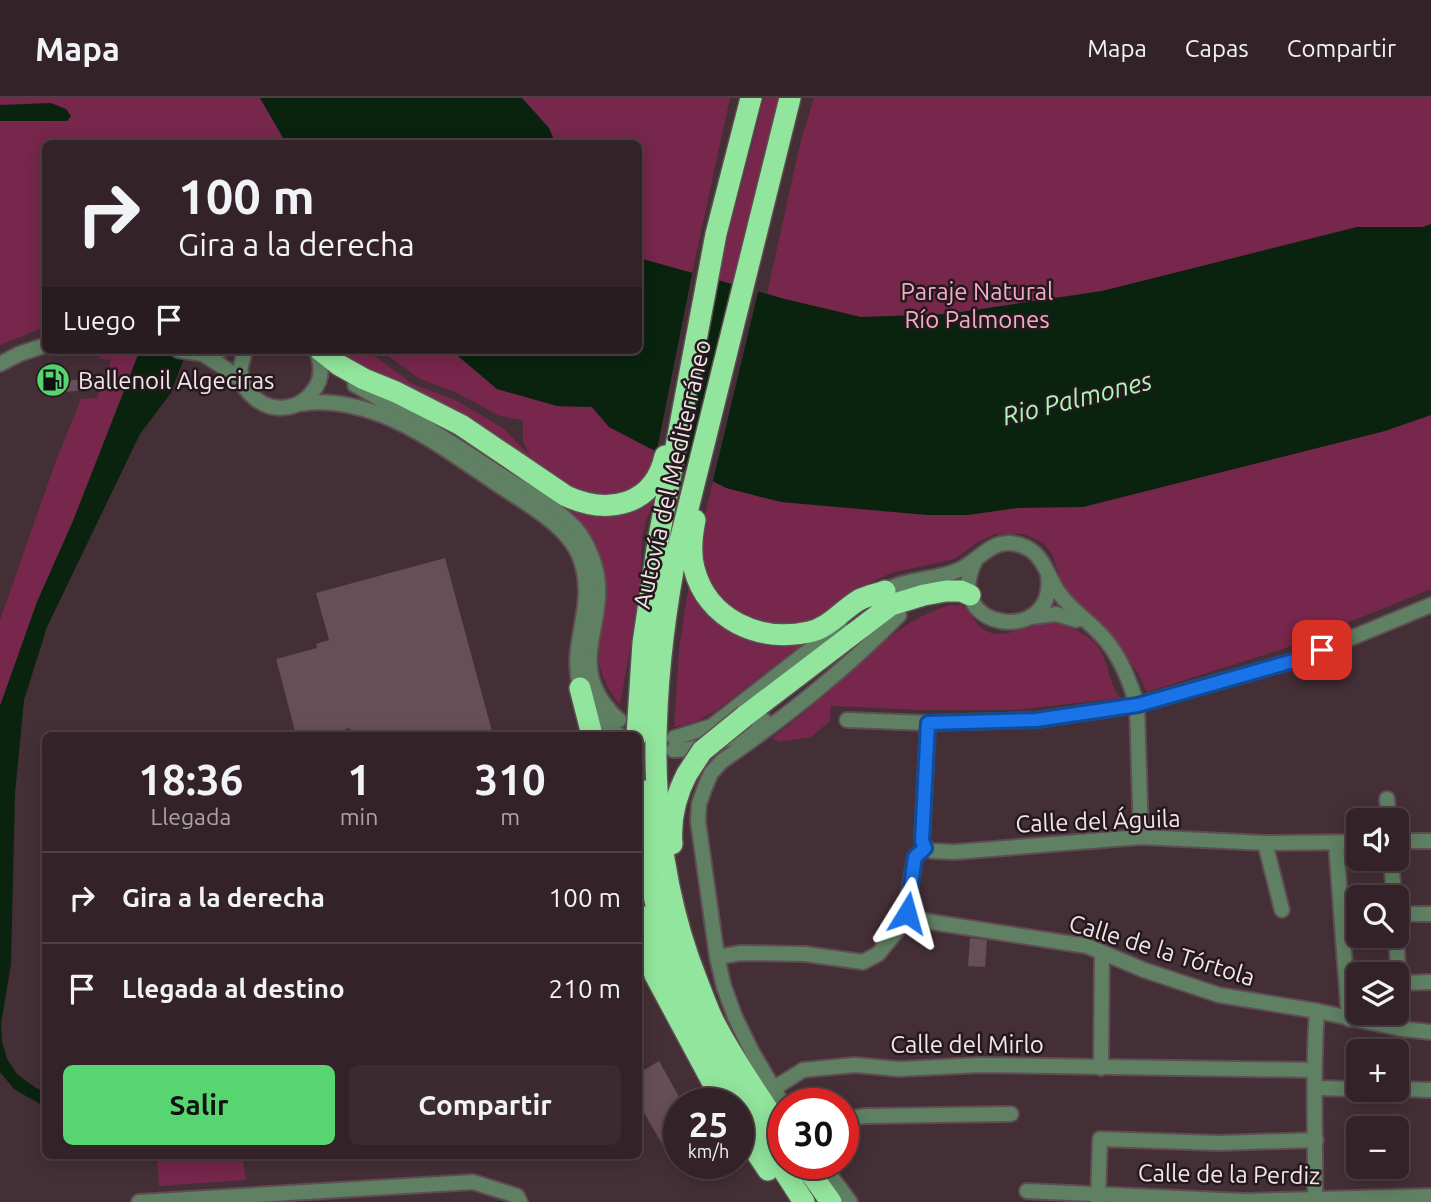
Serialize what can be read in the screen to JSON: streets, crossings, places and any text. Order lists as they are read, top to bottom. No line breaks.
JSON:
{"streets":{"highway":["Autovía del Mediterráneo"],"street":["Calle del Águila","Calle de la Tórtola","Calle del Mirlo","Calle de la Perdiz"]},"water":["Rio Palmones"],"parks":["Paraje Natural Río Palmones"],"places":{"fuel station":["Ballenoil Algeciras"]},"page":{"header":"Mapa","nav":["Mapa","Capas","Compartir"],"turn":["100 m","Gira a la derecha"],"then":"Luego","eta":["18:36","Llegada","1","min","310","m"],"map_buttons":["+","−"],"list":[{"name":"Gira a la derecha","value":"100 m"},{"name":"Llegada al destino","value":"210 m"}],"buttons":["Salir","Compartir"],"speed":"25 km/h","limit":"30"}}
